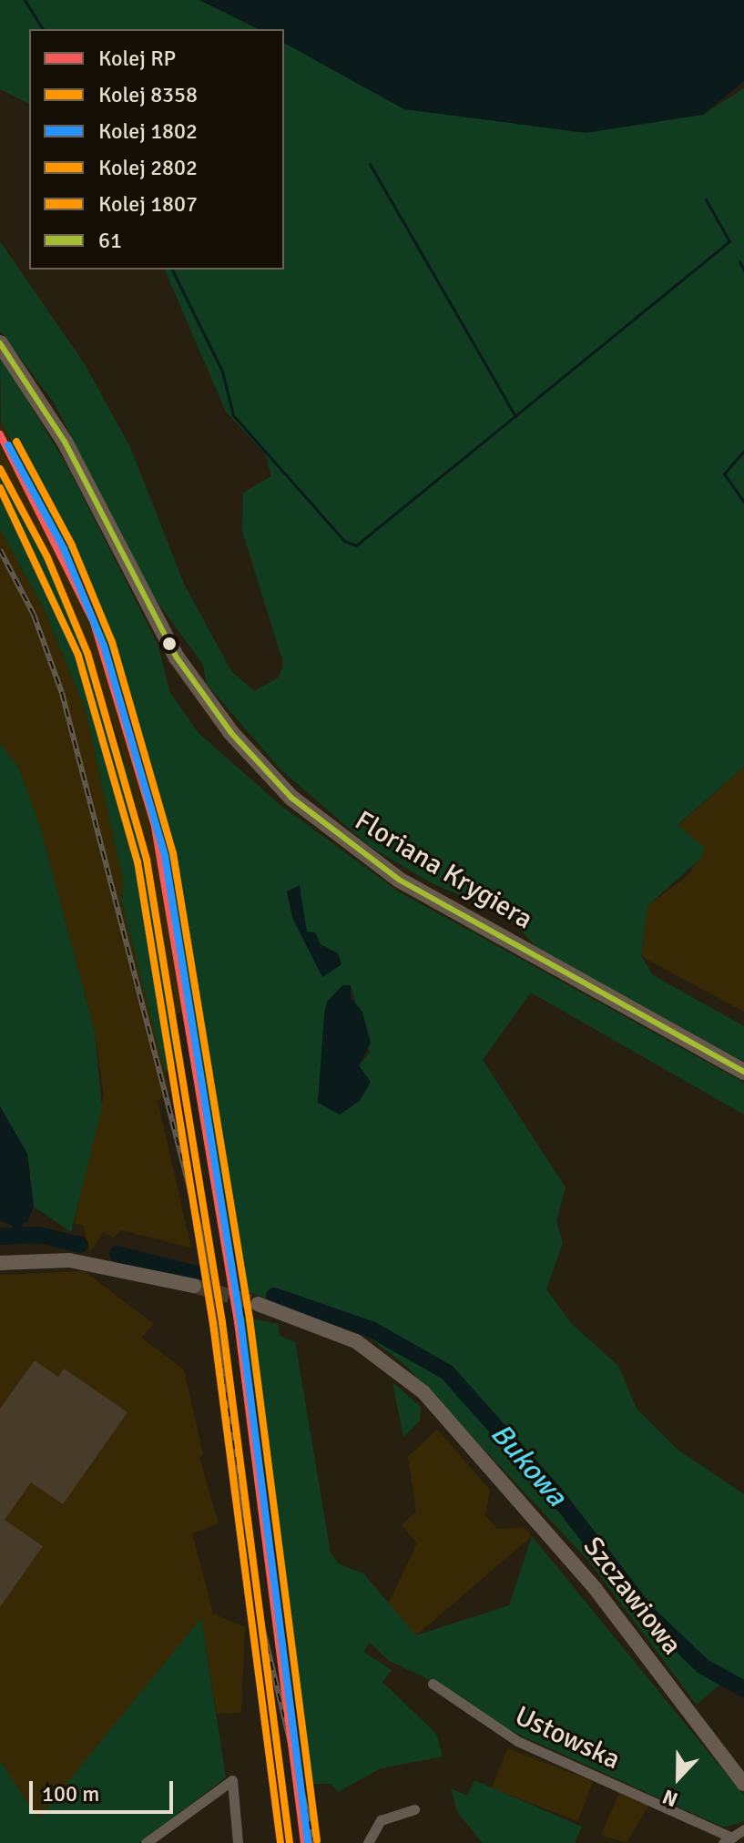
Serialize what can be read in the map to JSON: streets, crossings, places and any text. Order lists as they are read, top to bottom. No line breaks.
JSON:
{"streets":{"main road":["Floriana Krygiera"],"street":["Szczawiowa","Ustowska"]},"water":["Bukowa"],"lines":["transit line 61","rail line RP","rail line 1807","rail line 1802","rail line 8358","rail line 2802"],"legend":["Kolej RP","Kolej 8358","Kolej 1802","Kolej 2802","Kolej 1807","61"],"scale_bar":"100 m","north":"bottom"}
